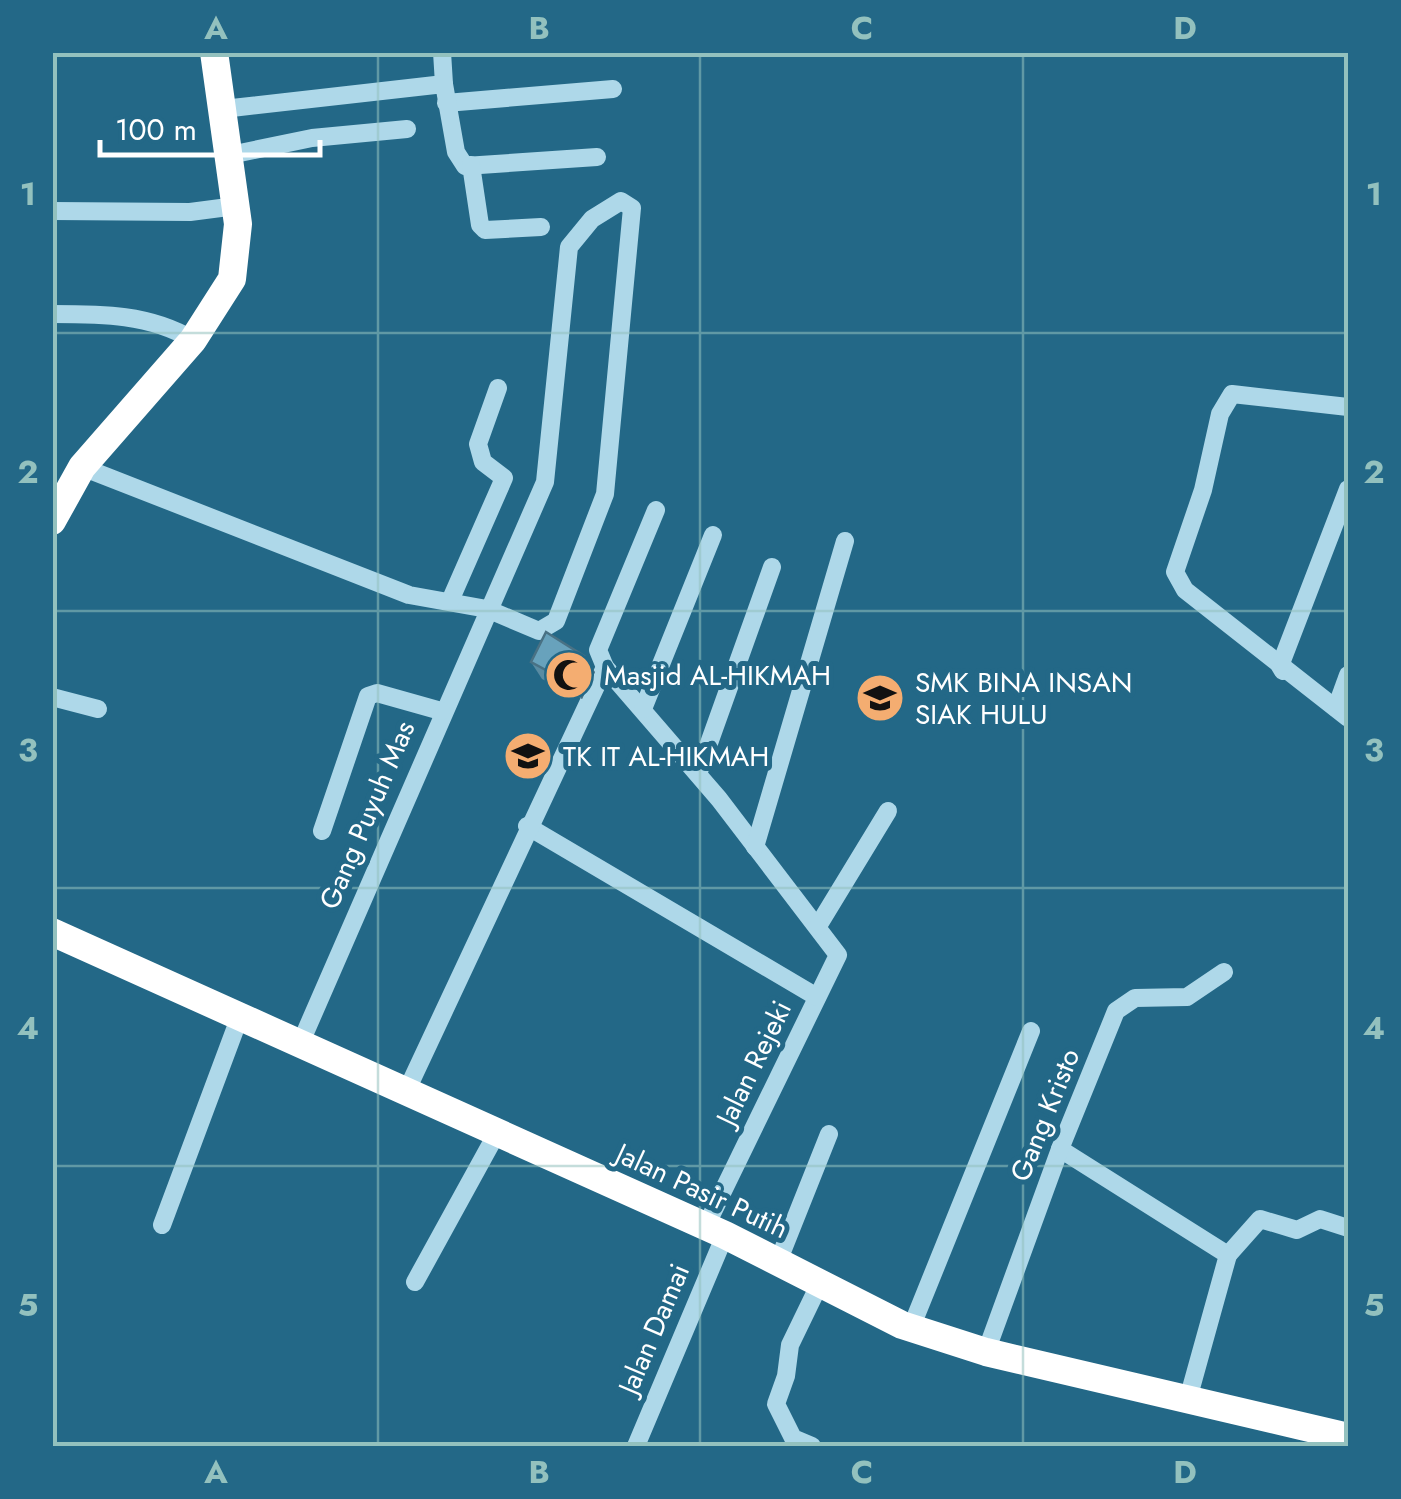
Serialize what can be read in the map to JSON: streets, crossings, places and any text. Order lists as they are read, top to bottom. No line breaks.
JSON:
{"streets":{"highway":["Jalan Pasir Putih"],"street":["Gang Puyuh Mas","Jalan Rejeki","Gang Kristo","Jalan Damai"]},"crossings":[["Gang Puyuh Mas","Jalan Pasir Putih"],["Jalan Rejeki","Jalan Pasir Putih"],["Jalan Rejeki","Jalan Damai"],["Gang Kristo","Jalan Pasir Putih"],["Jalan Pasir Putih","Jalan Damai"]],"places":{"mosque":["Masjid AL-HIKMAH"],"school or university":["SMK BINA INSAN SIAK HULU","TK IT AL-HIKMAH"]},"scale_bar":"100 m","grid":{"columns":["A","B","C","D"],"rows":["1","2","3","4","5"]}}
